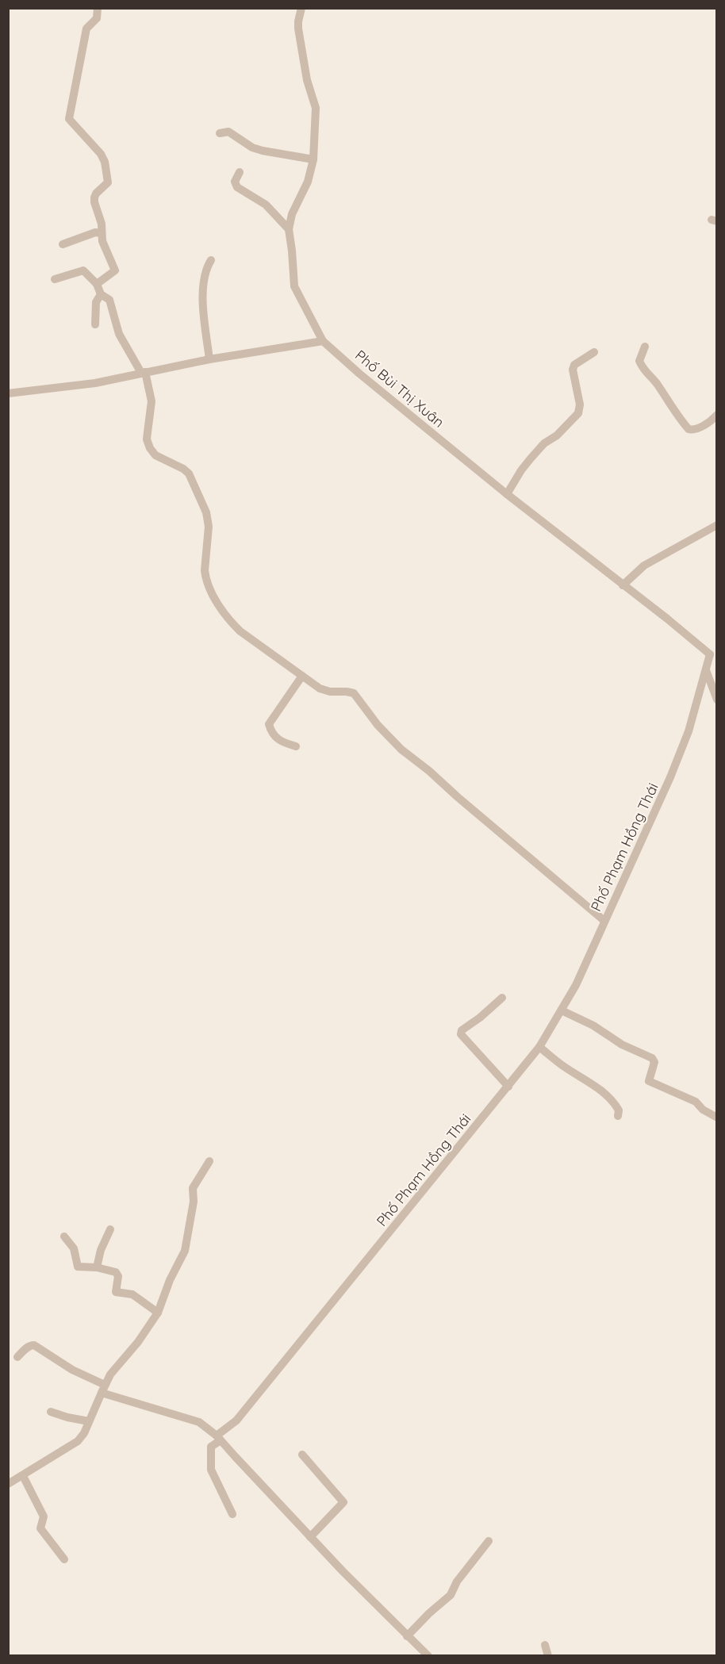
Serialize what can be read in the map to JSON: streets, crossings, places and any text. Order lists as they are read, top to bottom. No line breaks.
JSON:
{"streets":{"street":["Phố Bùi Thị Xuân","Phố Phạm Hồng Thái"]},"crossings":[["Phố Bùi Thị Xuân","Phố Phạm Hồng Thái"]]}
